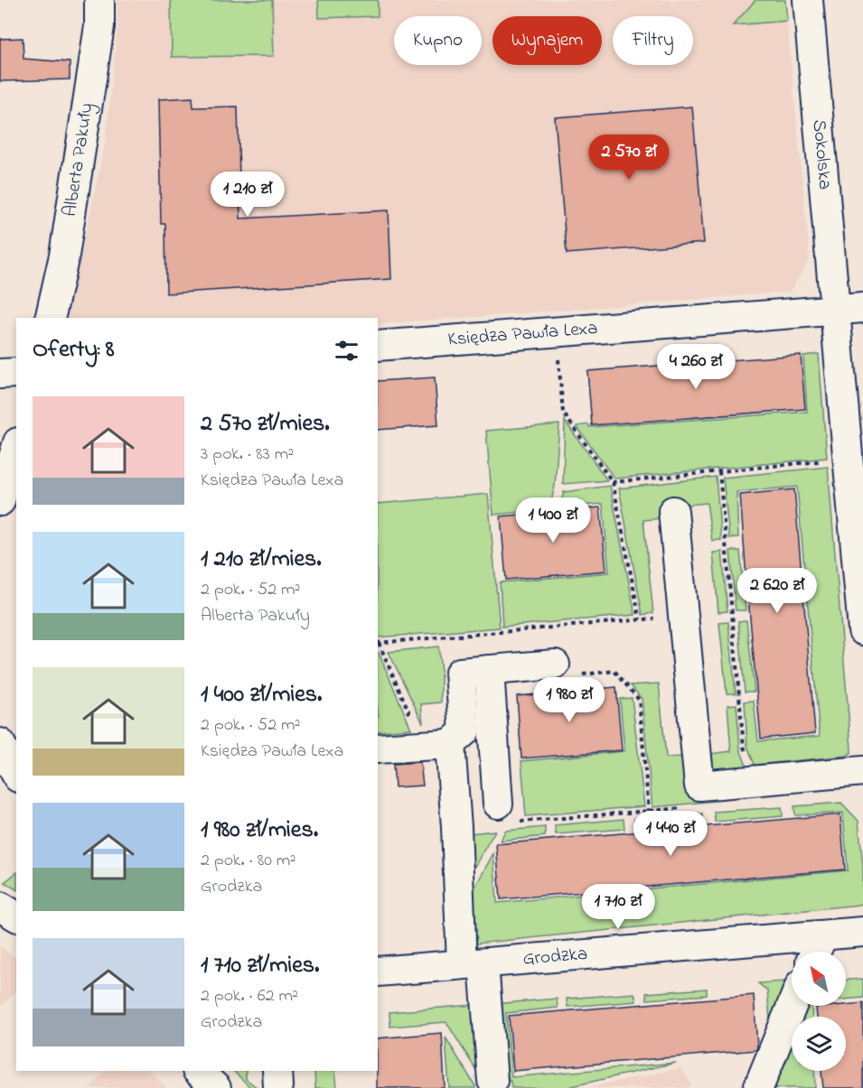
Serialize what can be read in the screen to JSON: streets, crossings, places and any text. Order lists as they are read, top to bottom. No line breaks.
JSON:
{"streets":{"street":["Sokolska","Alberta Pakuły","Księdza Pawła Lexa","Grodzka"]},"crossings":[["Sokolska","Księdza Pawła Lexa"]],"north":"top left","page":{"chip":["Kupno","Wynajem","Filtry"],"price":["2 570 zł","1 210 zł","4 260 zł","1 400 zł","2 620 zł","1 980 zł","1 440 zł","1 710 zł"],"heading":"Oferty: 8","list":[{"name":"2 570 zł/mies.","note":"3 pok. · 83 m² · Księdza Pawła Lexa"},{"name":"1 210 zł/mies.","note":"2 pok. · 52 m² · Alberta Pakuły"},{"name":"1 400 zł/mies.","note":"2 pok. · 52 m² · Księdza Pawła Lexa"},{"name":"1 980 zł/mies.","note":"2 pok. · 80 m² · Grodzka"},{"name":"1 710 zł/mies.","note":"2 pok. · 62 m² · Grodzka"}]}}
